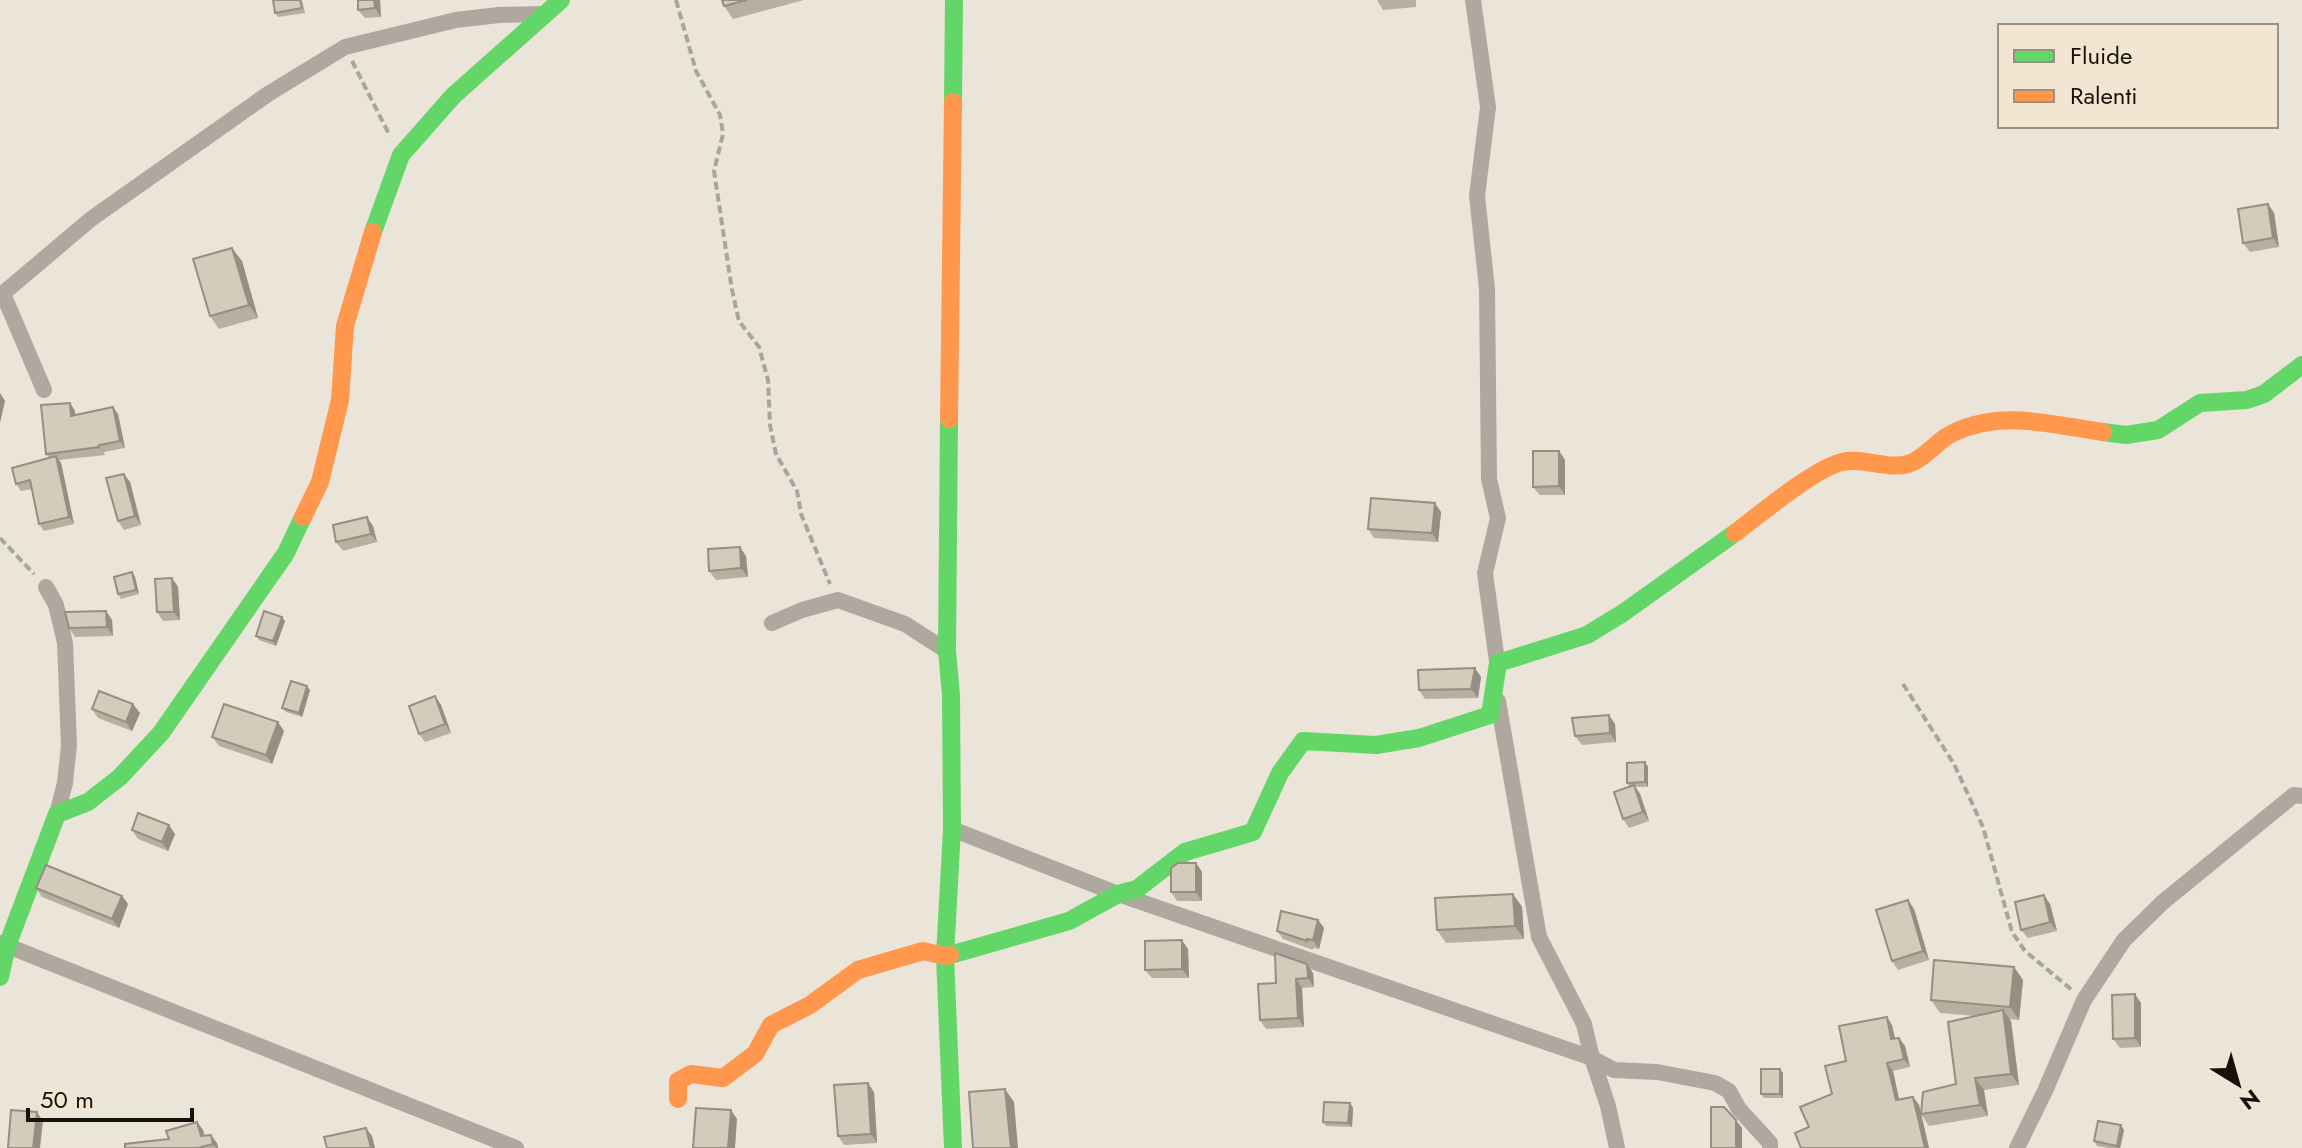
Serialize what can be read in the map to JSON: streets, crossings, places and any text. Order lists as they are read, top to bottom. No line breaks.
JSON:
{"legend":["Fluide","Ralenti"],"scale_bar":"50 m","north":"bottom right"}
